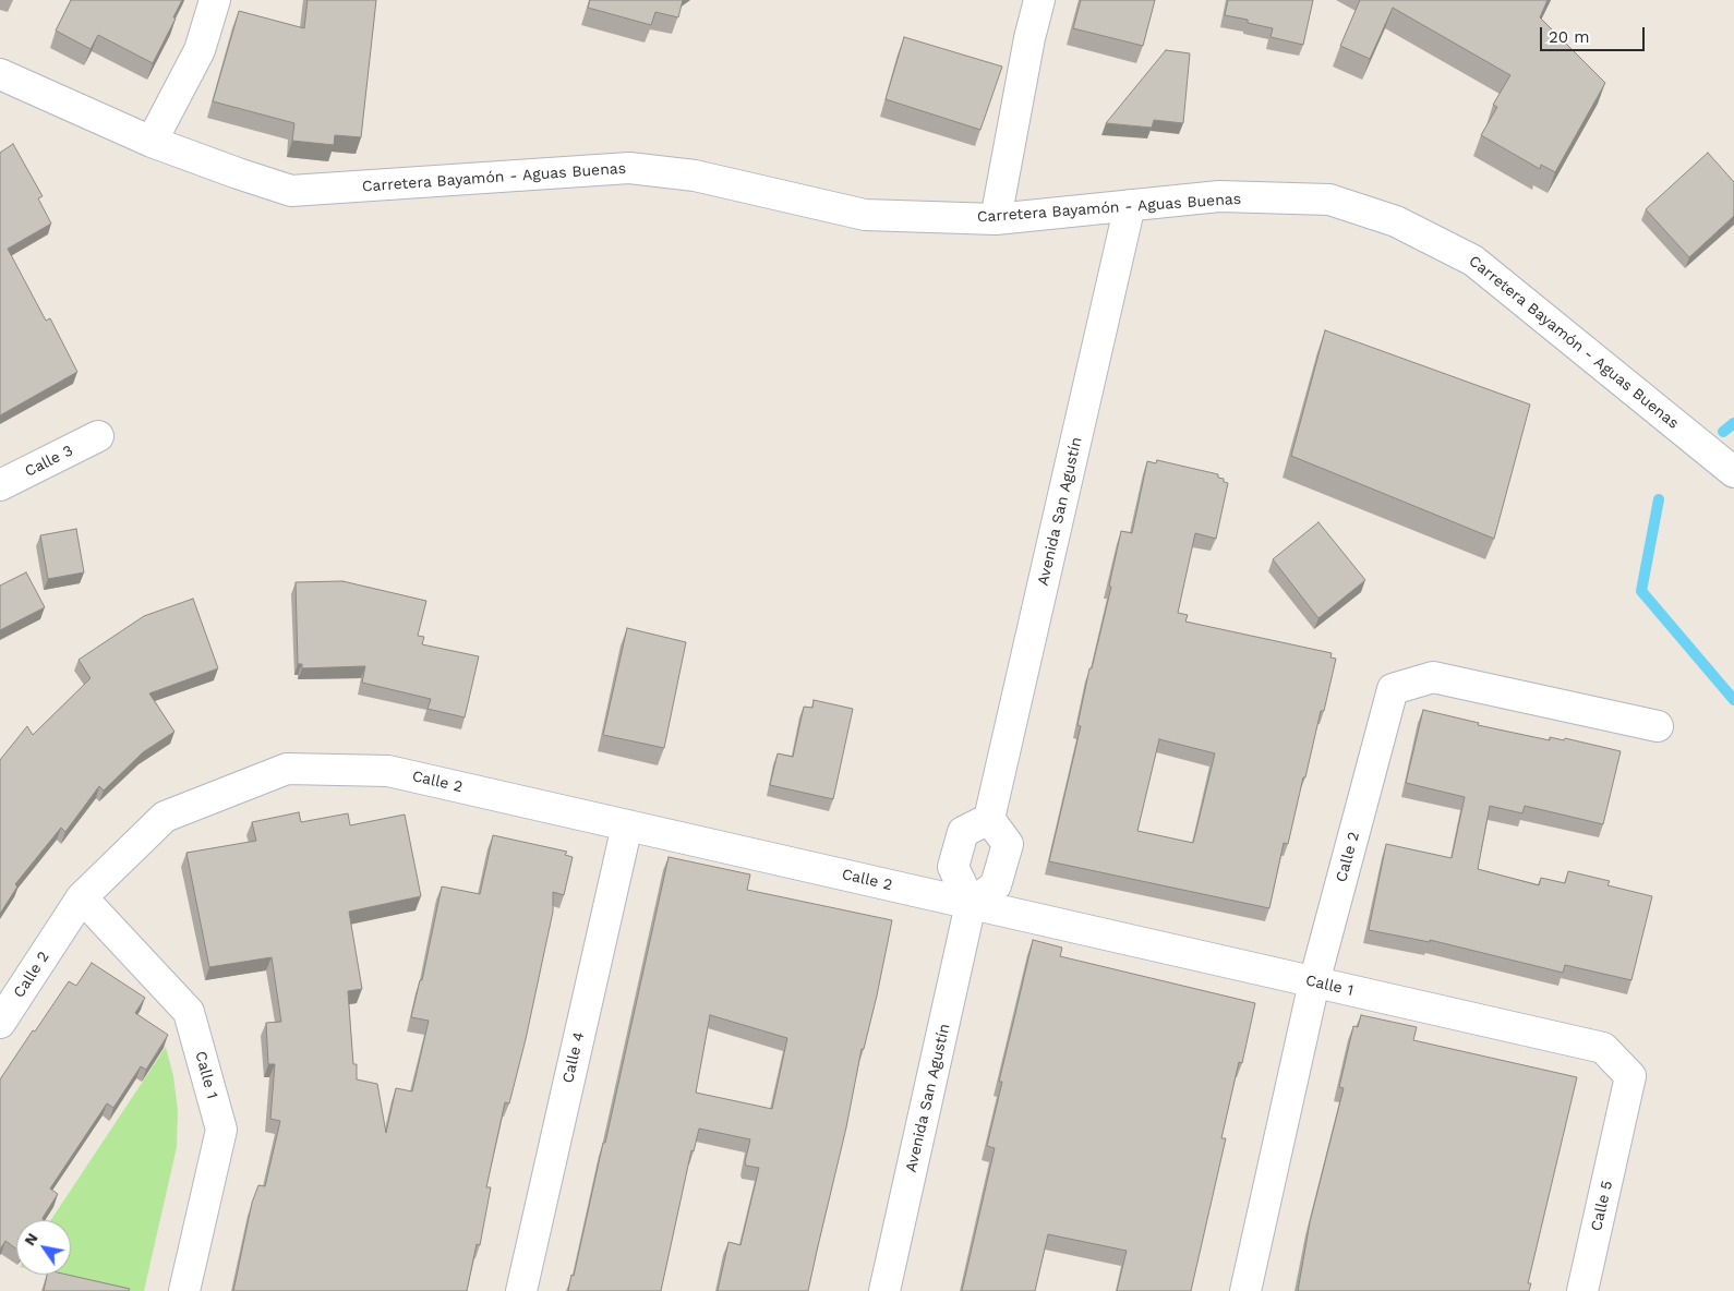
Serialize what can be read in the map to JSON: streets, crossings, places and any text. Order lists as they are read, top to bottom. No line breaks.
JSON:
{"streets":{"street":["Carretera Bayamón - Aguas Buenas","Calle 3","Avenida San Agustín","Calle 2","Calle 1","Calle 4","Calle 5"]},"crossings":[["Carretera Bayamón - Aguas Buenas","Avenida San Agustín"],["Avenida San Agustín","Calle 2"],["Avenida San Agustín","Calle 1"],["Calle 2","Calle 1"],["Calle 2","Calle 4"],["Calle 1","Calle 5"]],"scale_bar":"20 m","north":"top left"}
